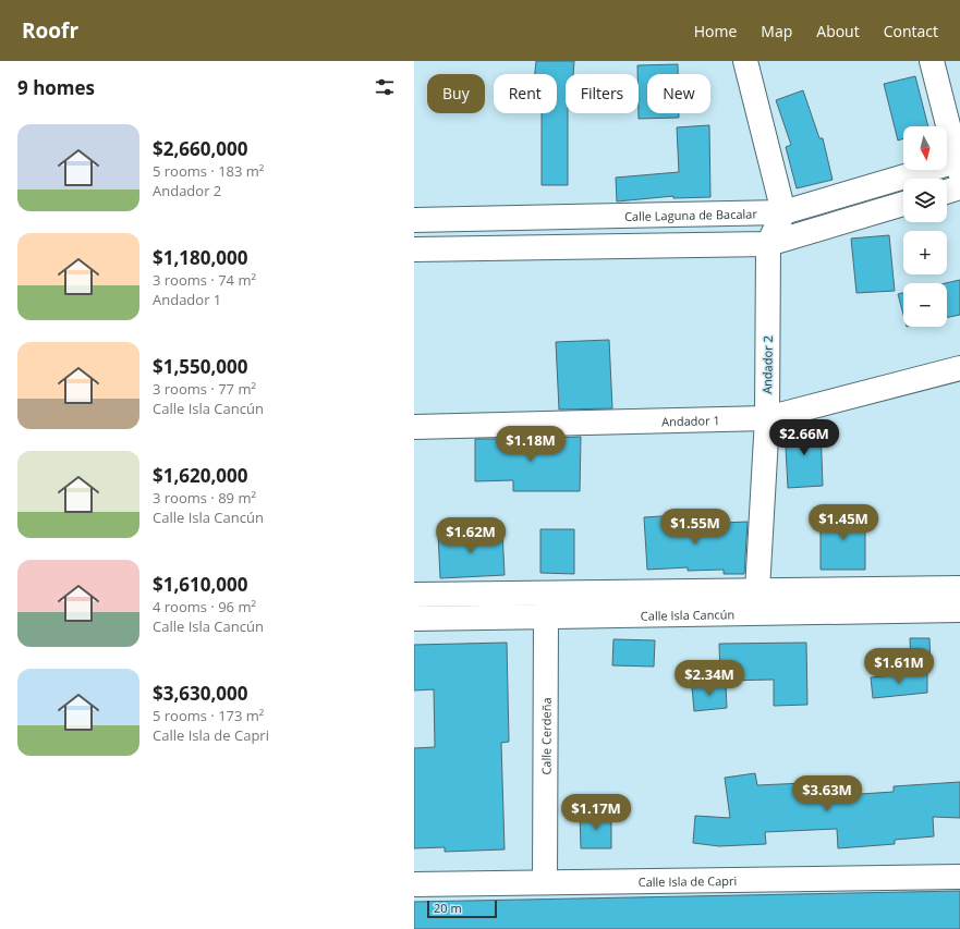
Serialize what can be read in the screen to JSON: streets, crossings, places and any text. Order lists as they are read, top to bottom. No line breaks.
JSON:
{"streets":{"street":["Calle Laguna de Bacalar","Andador 2","Andador 1","Calle Isla Cancún","Calle Cerdeña","Calle Isla de Capri"]},"crossings":[["Andador 2","Andador 1"],["Andador 2","Calle Isla Cancún"],["Calle Isla Cancún","Calle Cerdeña"],["Calle Cerdeña","Calle Isla de Capri"]],"scale_bar":"20 m","north":"bottom","page":{"header":"Roofr","nav":["Home","Map","About","Contact"],"heading":"9 homes","chip":["Buy","Rent","Filters","New"],"list":[{"name":"$2,660,000","note":"5 rooms · 183 m² · Andador 2"},{"name":"$1,180,000","note":"3 rooms · 74 m² · Andador 1"},{"name":"$1,550,000","note":"3 rooms · 77 m² · Calle Isla Cancún"},{"name":"$1,620,000","note":"3 rooms · 89 m² · Calle Isla Cancún"},{"name":"$1,610,000","note":"4 rooms · 96 m² · Calle Isla Cancún"},{"name":"$3,630,000","note":"5 rooms · 173 m² · Calle Isla de Capri"}],"map_buttons":["+","−"],"price":["$2.66M","$1.18M","$1.45M","$1.55M","$1.62M","$1.61M","$2.34M","$3.63M","$1.17M"],"scale":"20 m"}}
